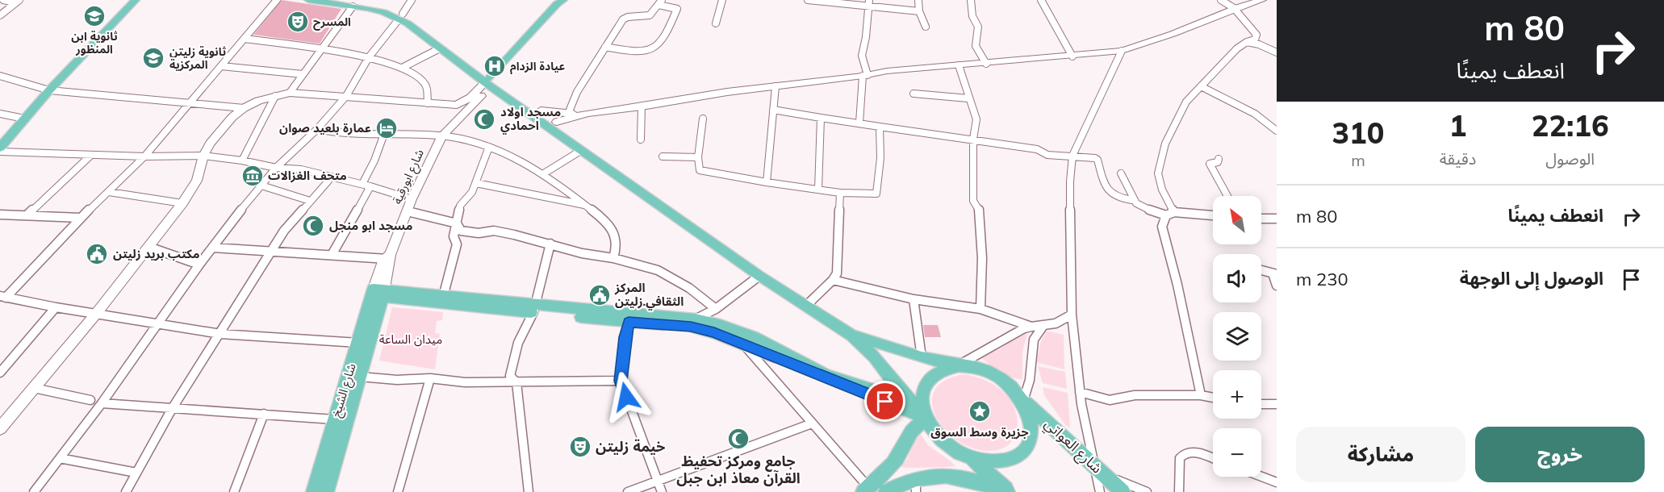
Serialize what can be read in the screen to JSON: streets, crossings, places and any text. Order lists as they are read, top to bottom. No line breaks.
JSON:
{"streets":{"main road":["شارع ابورقية","شارع الشيخ","شارع العواتي"]},"crossings":[["شارع ابورقية","شارع الشيخ"]],"parks":["ميدان الساعة"],"places":{"school or university":["ثانوية ابن المنظور","ثانوية زليتن المركزية"],"theatre":["المسرح","خيمة زليتن"],"hospital":["عيادة الزدام"],"mosque":["مسجد اولاد احمادي","مسجد ابو منجل","جامع ومركز تحفيظ القرآن معاذ ابن جبل"],"hotel":["عمارة بلعيد صوان"],"museum":["متحف الغزالات"],"public building":["مكتب بريد زليتن","المركز الثقافي.زليتن"],"place":["جزيرة وسط السوق"]},"north":"top left","page":{"turn":["80 m","انعطف يمينًا"],"eta":["22:16","الوصول","1","دقيقة","310","m"],"list":[{"name":"انعطف يمينًا","value":"80 m"},{"name":"الوصول إلى الوجهة","value":"230 m"}],"map_buttons":["+","−"],"buttons":["خروج","مشاركة"]}}
